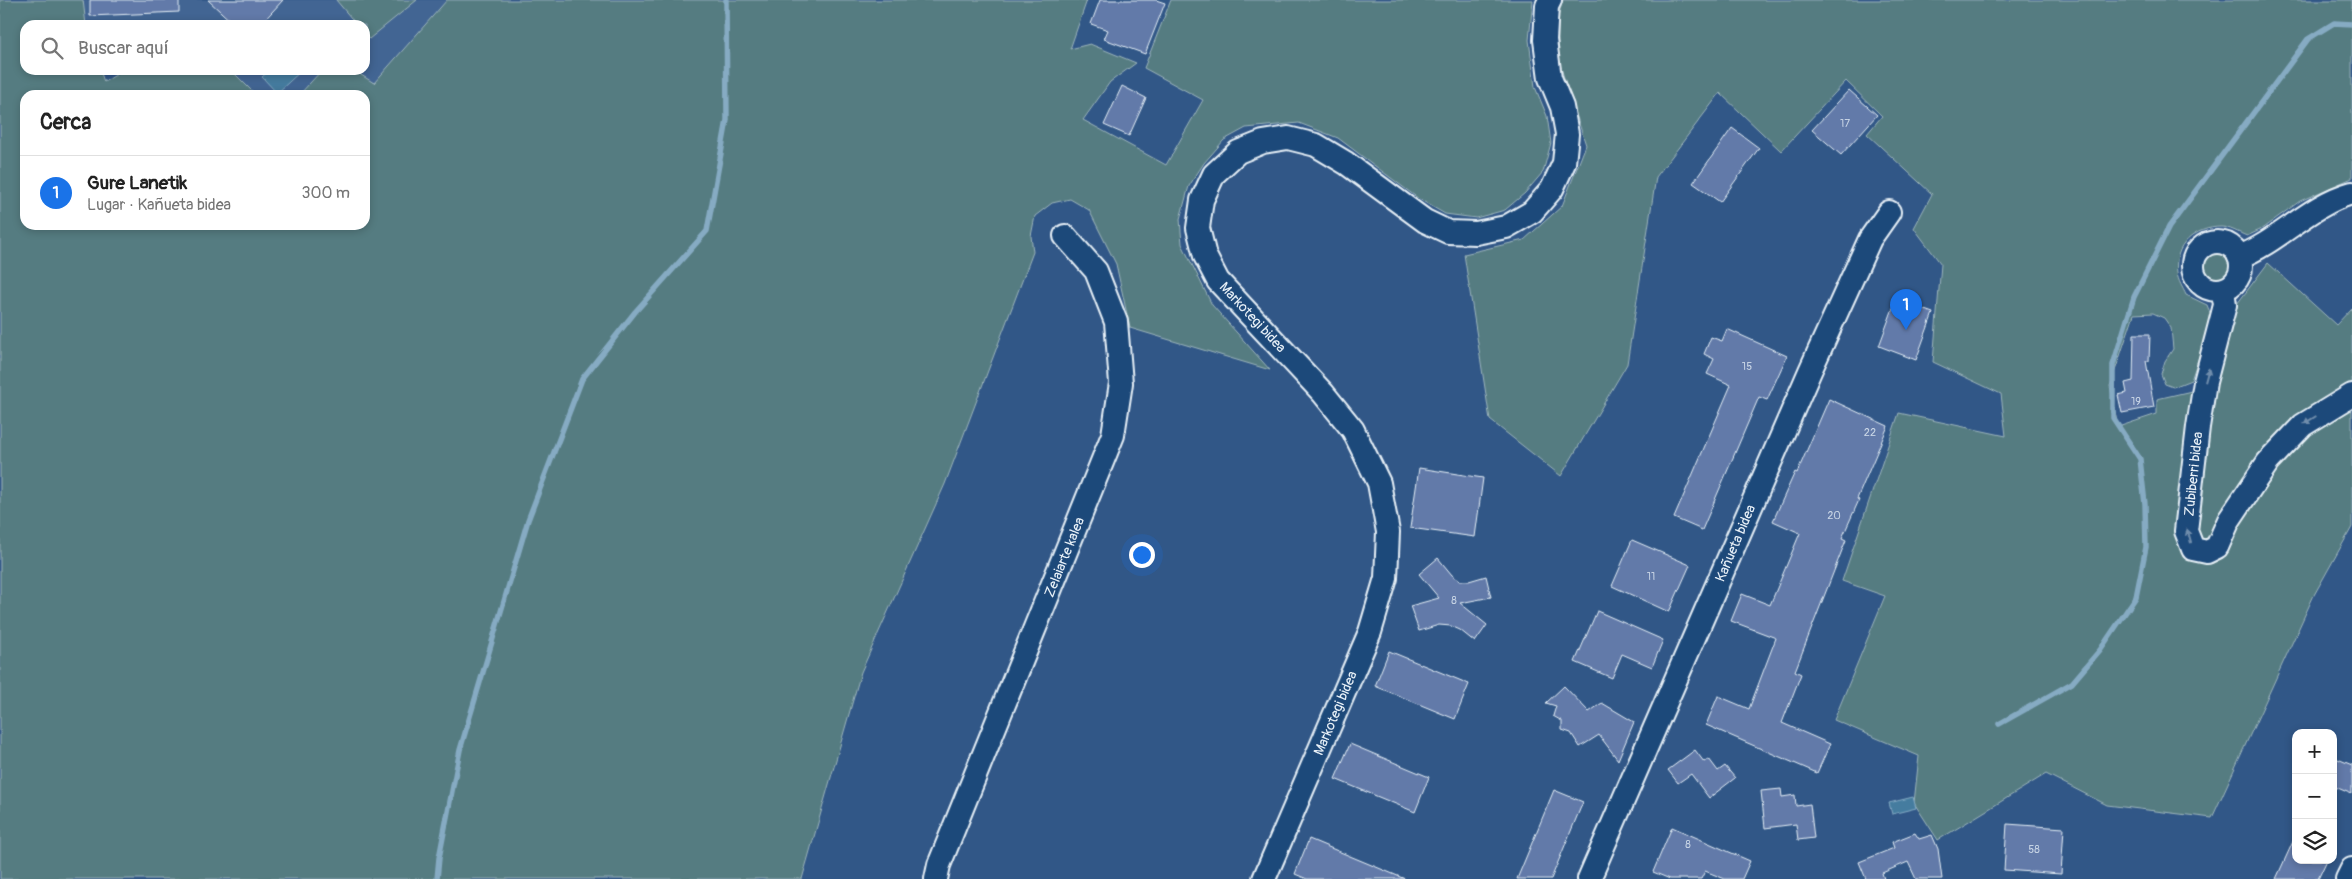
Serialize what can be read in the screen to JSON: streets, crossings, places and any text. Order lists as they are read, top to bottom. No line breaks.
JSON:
{"streets":{"street":["Markotegi bidea","Zubiberri bidea","Kañueta bidea","Zelaiarte kalea"]},"house_numbers":["17","15","19","22","20","11","8","8","58"],"page":{"search":"Buscar aquí","heading":"Cerca","list":[{"mark":"1","name":"Gure Lanetik","note":"Lugar · Kañueta bidea","value":"300 m"}],"pins":"1","map_buttons":["+","−"]}}
